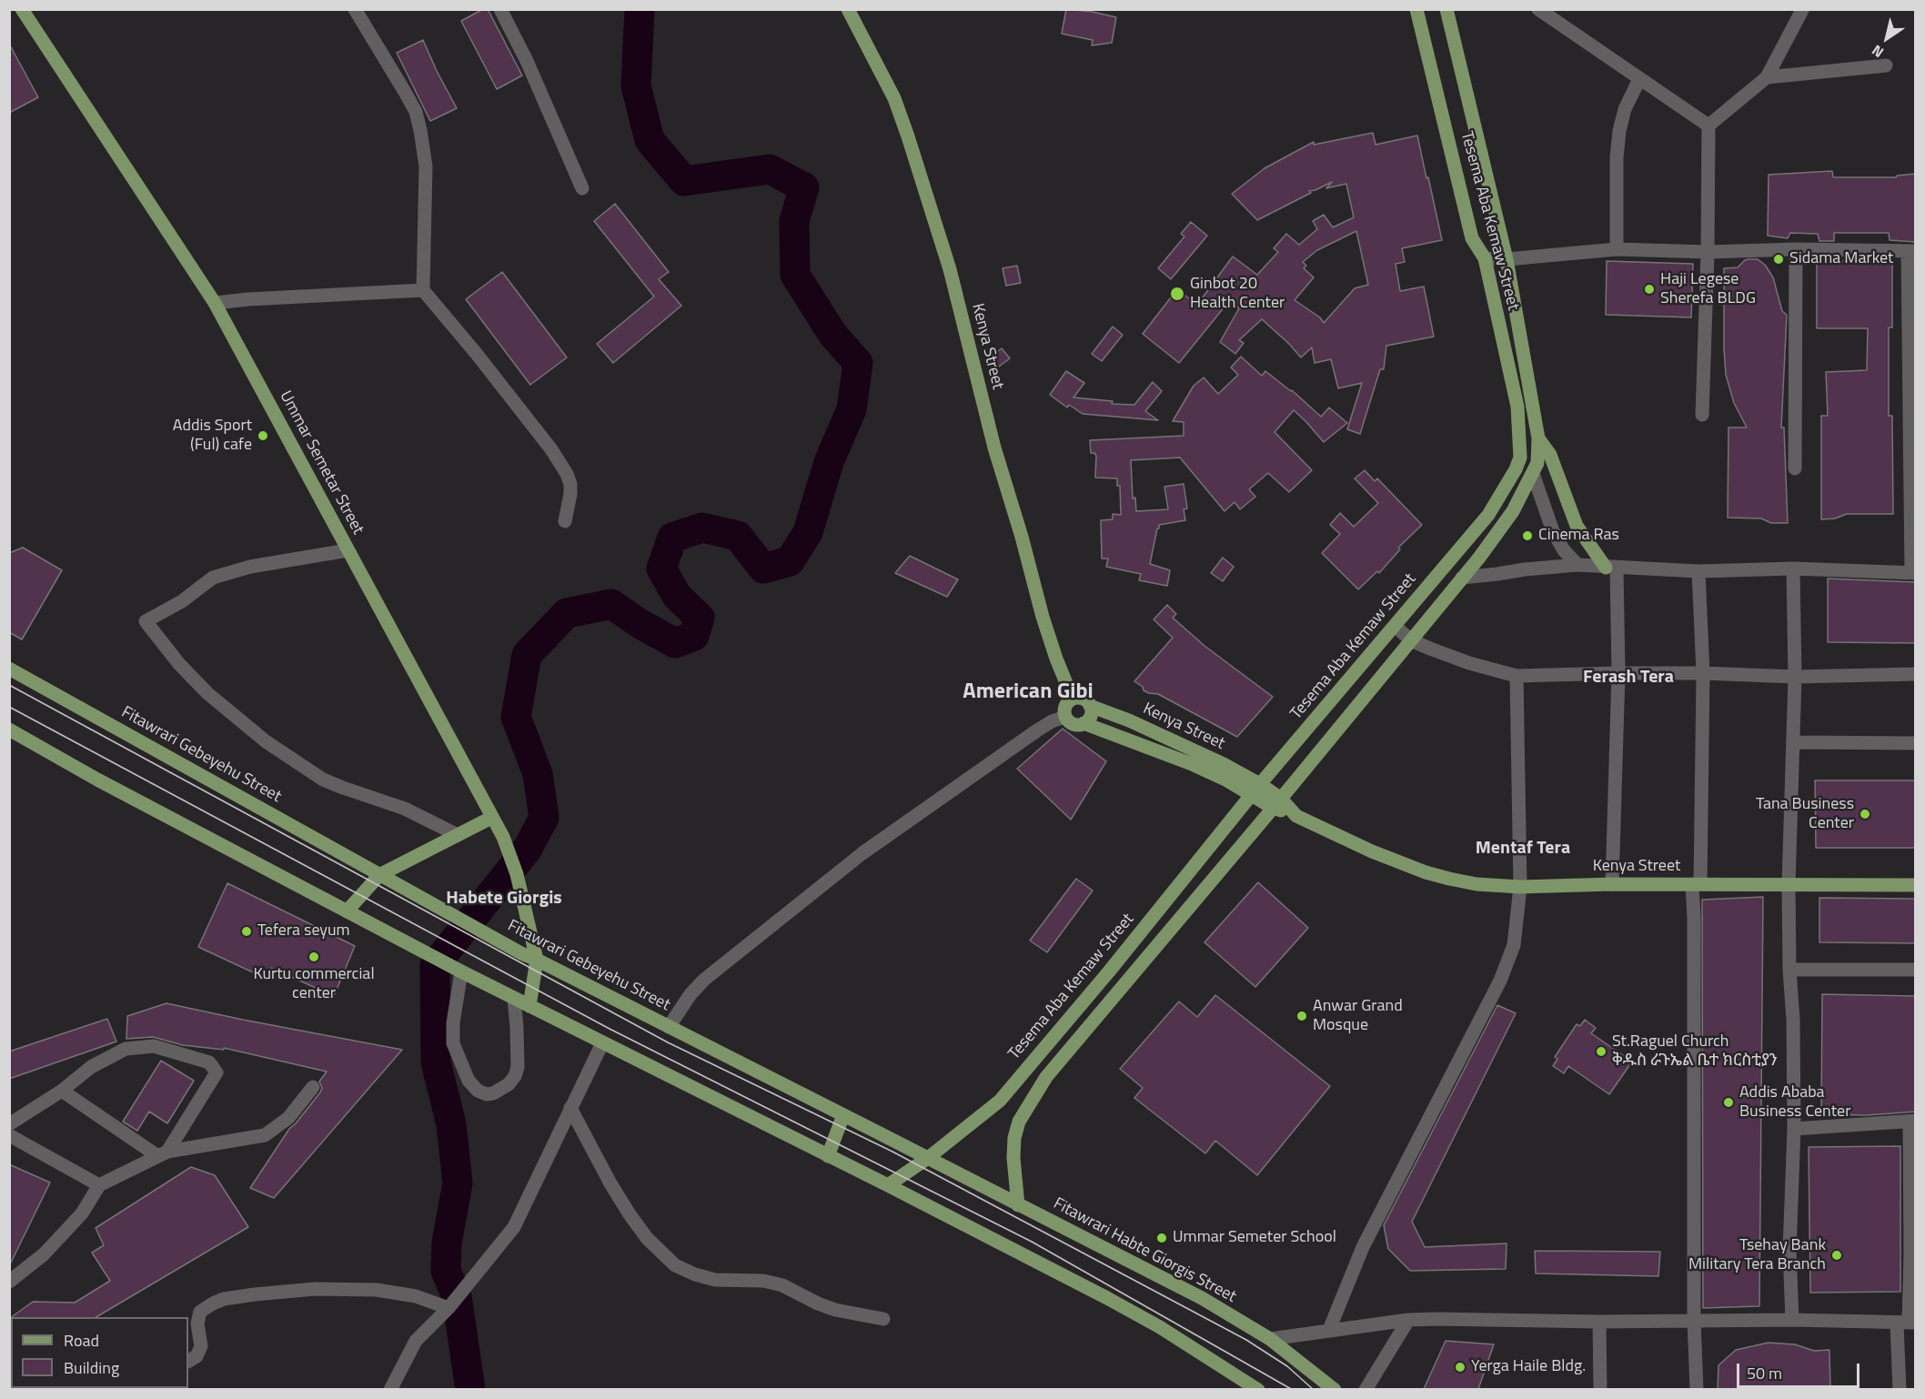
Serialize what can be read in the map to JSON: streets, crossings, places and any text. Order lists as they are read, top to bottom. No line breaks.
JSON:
{"streets":{"main road":["Tesema Aba Kemaw Street","Kenya Street","Ummar Semetar Street","Fitawrari Gebeyehu Street","Fitawrari Habte Giorgis Street"]},"crossings":[["Tesema Aba Kemaw Street","Kenya Street"],["Tesema Aba Kemaw Street","Fitawrari Gebeyehu Street"],["Tesema Aba Kemaw Street","Fitawrari Habte Giorgis Street"],["Ummar Semetar Street","Fitawrari Gebeyehu Street"],["Fitawrari Gebeyehu Street","Fitawrari Habte Giorgis Street"]],"districts":["Ferash Tera","American Gibi","Mentaf Tera","Habete Giorgis"],"places":["Sidama Market","Haji Legese Sherefa BLDG","Ginbot 20 Health Center","Addis Sport (Ful) cafe","Cinema Ras","Tana Business Center","Tefera seyum","Kurtu commercial center","Anwar Grand Mosque","St.Raguel Church ቅዱስ ራጉኤል ቤተ ክርስቲያን","Addis Ababa Business Center","Ummar Semeter School","Tsehay Bank Military Tera Branch","Yerga Haile Bldg."],"legend":["Road","Building"],"scale_bar":"50 m","north":"bottom left"}
